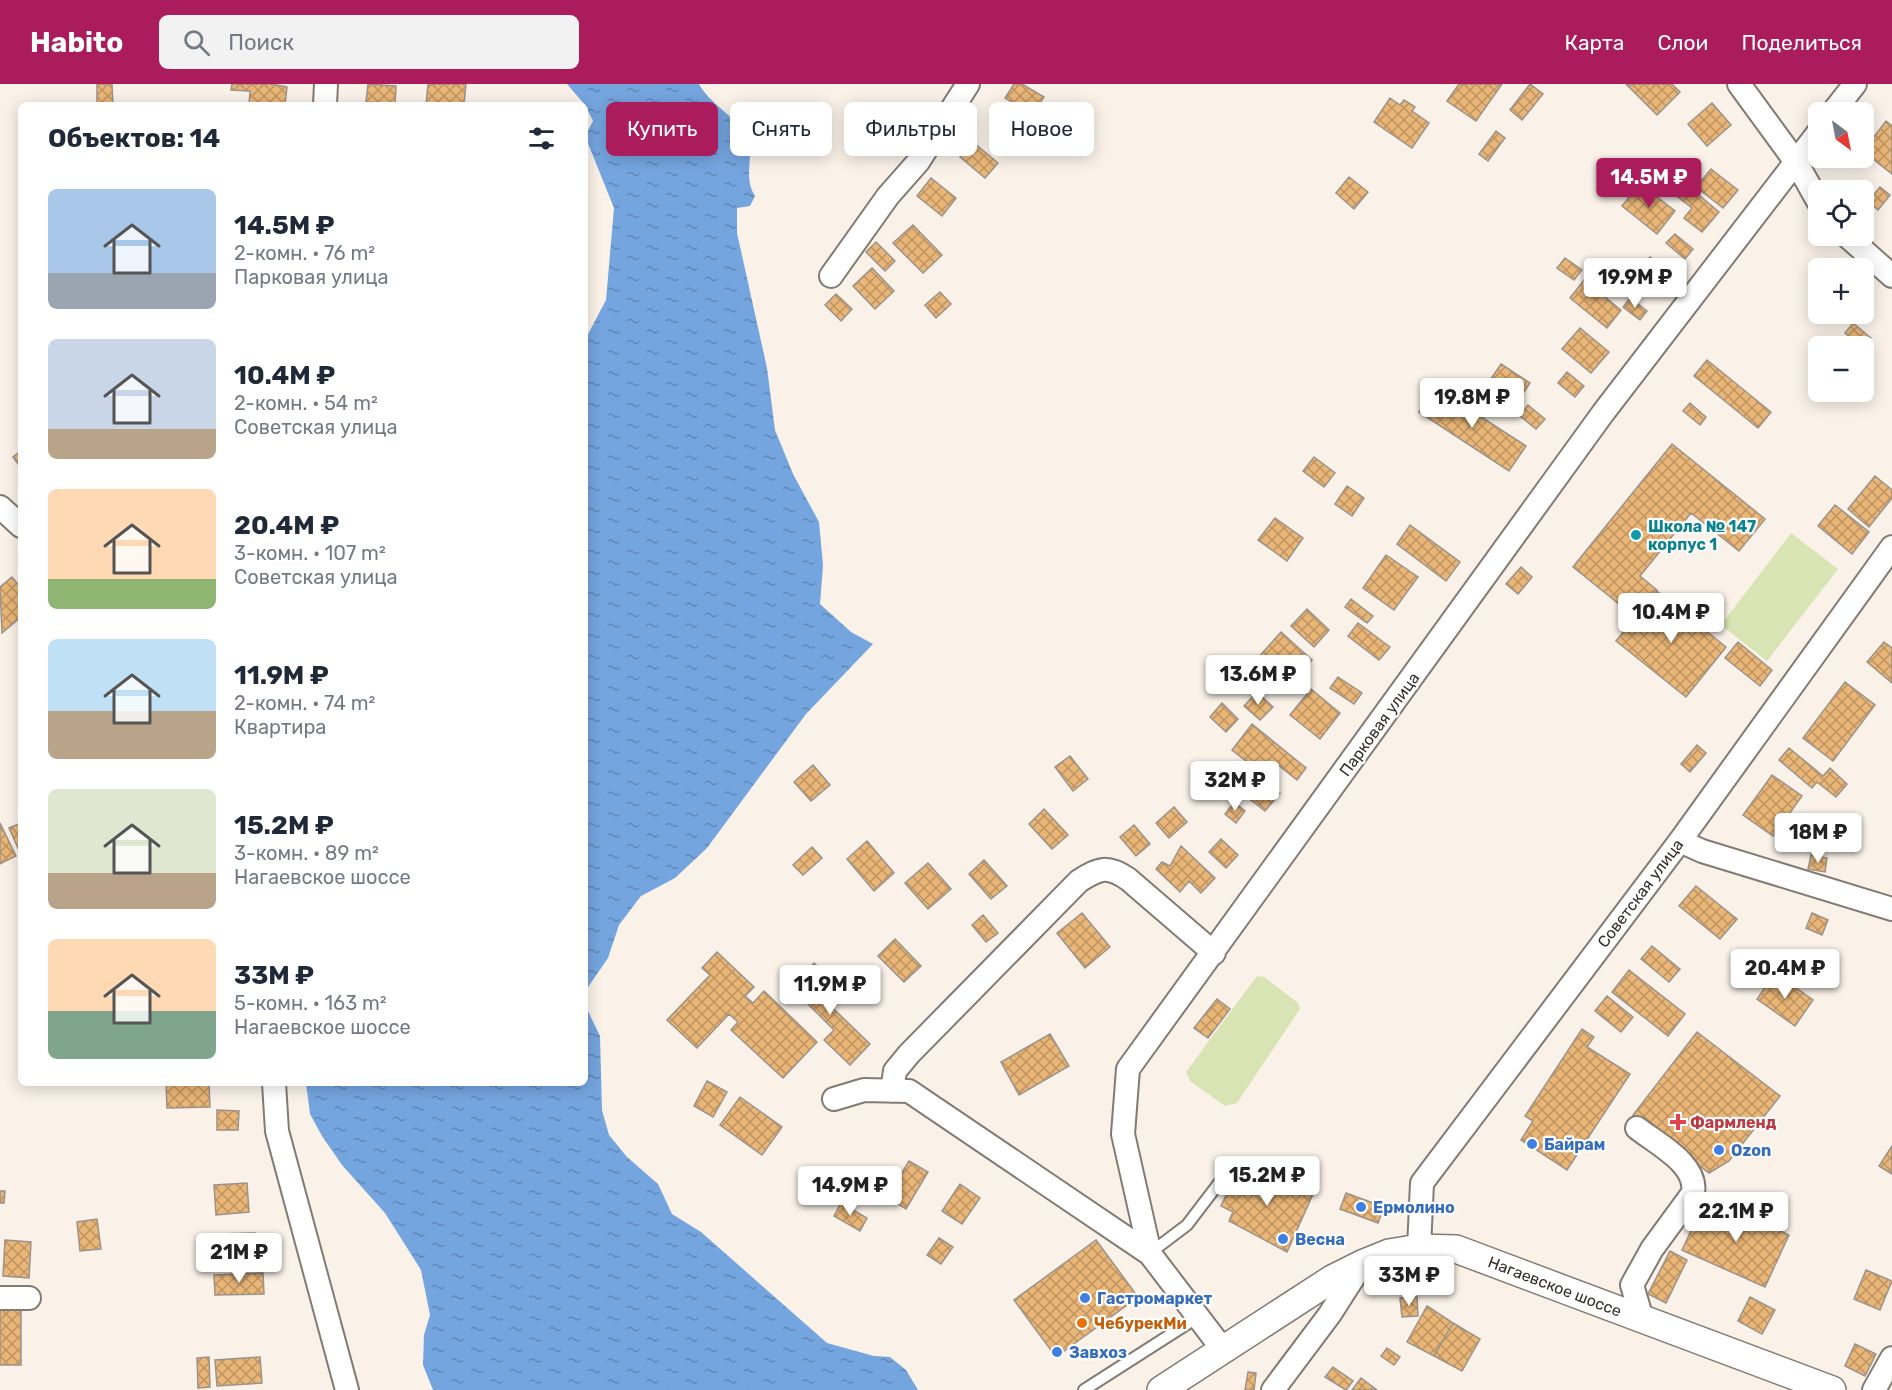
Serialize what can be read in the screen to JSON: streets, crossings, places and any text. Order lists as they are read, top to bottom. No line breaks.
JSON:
{"streets":{"street":["Парковая улица","Советская улица","Нагаевское шоссе"]},"crossings":[["Парковая улица","Нагаевское шоссе"],["Советская улица","Нагаевское шоссе"]],"places":{"other":["Школа № 147 корпус 1","Байрам","Ozon","Ермолино","Весна","Гастромаркет","ЧебурекМи","Завхоз"],"health":["Фармленд"]},"north":"bottom right","page":{"header":"Habito","search":"Поиск","nav":["Карта","Слои","Поделиться"],"map_buttons":["+","−"],"chip":["Купить","Снять","Фильтры","Новое"],"heading":"Объектов: 14","price":["14.5M ₽","19.9M ₽","19.8M ₽","10.4M ₽","13.6M ₽","32M ₽","18M ₽","20.4M ₽","11.9M ₽","15.2M ₽","14.9M ₽","22.1M ₽","21M ₽","33M ₽"],"list":[{"name":"14.5M ₽","note":"2-комн. · 76 m² · Парковая улица"},{"name":"10.4M ₽","note":"2-комн. · 54 m² · Советская улица"},{"name":"20.4M ₽","note":"3-комн. · 107 m² · Советская улица"},{"name":"11.9M ₽","note":"2-комн. · 74 m² · Квартира"},{"name":"15.2M ₽","note":"3-комн. · 89 m² · Нагаевское шоссе"},{"name":"33M ₽","note":"5-комн. · 163 m² · Нагаевское шоссе"}]}}
